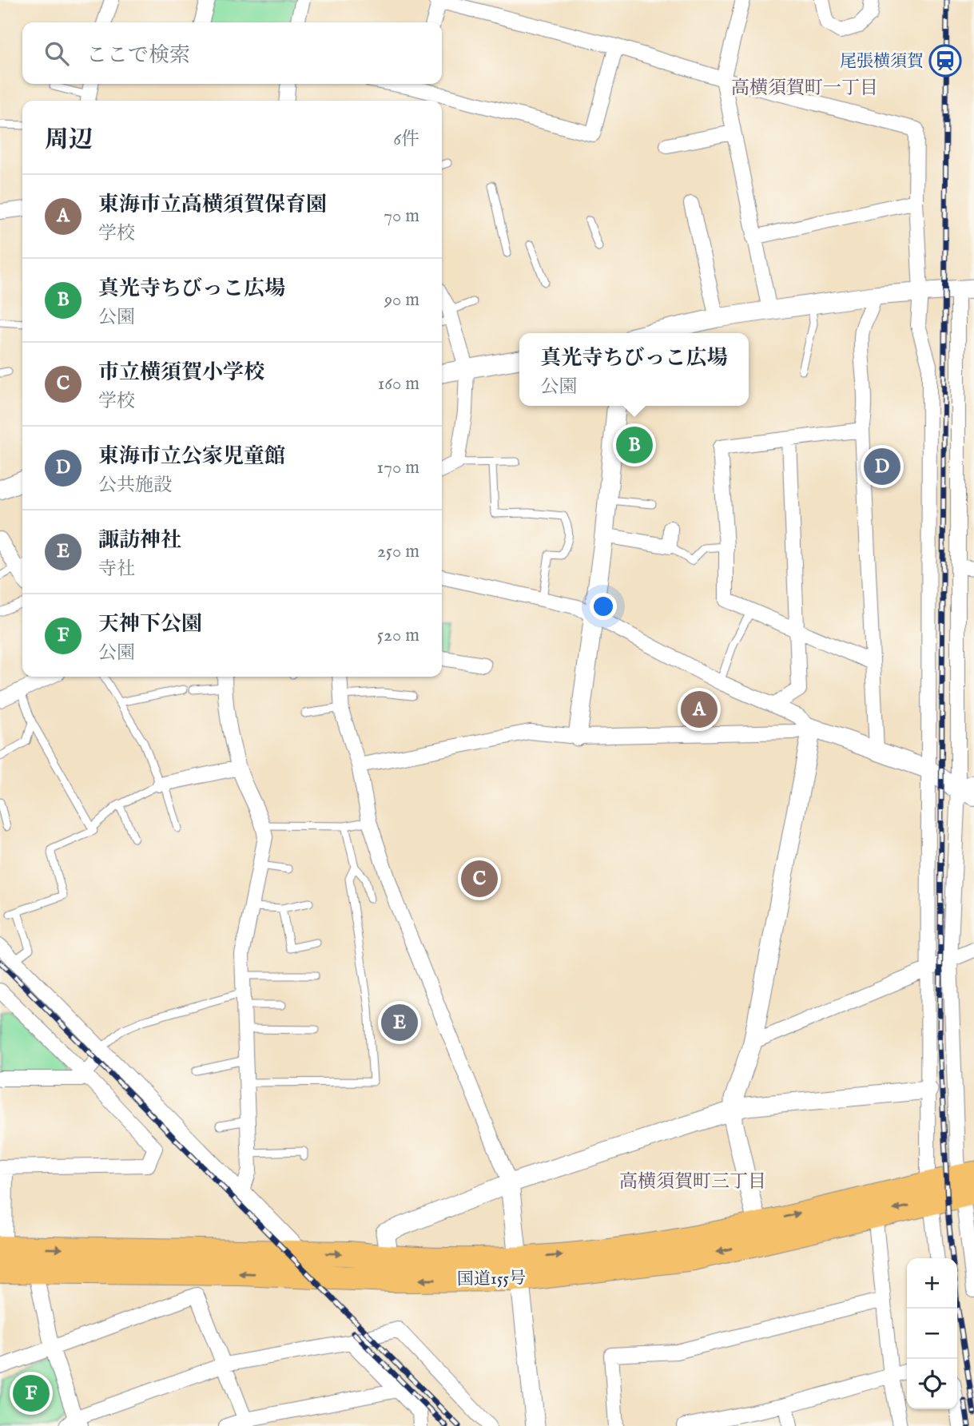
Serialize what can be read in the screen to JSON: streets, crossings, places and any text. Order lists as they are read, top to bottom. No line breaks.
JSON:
{"streets":{"highway":["国道155号"]},"districts":["高横須賀町一丁目","高横須賀町三丁目"],"places":{"station":["尾張横須賀"]},"page":{"search":"ここで検索","heading":["周辺","6件"],"list":[{"mark":"A","name":"東海市立高横須賀保育園","note":"学校","value":"70 m"},{"mark":"B","name":"真光寺ちびっこ広場","note":"公園","value":"90 m"},{"mark":"C","name":"市立横須賀小学校","note":"学校","value":"160 m"},{"mark":"D","name":"東海市立公家児童館","note":"公共施設","value":"170 m"},{"mark":"E","name":"諏訪神社","note":"寺社","value":"250 m"},{"mark":"F","name":"天神下公園","note":"公園","value":"520 m"}],"popup":["真光寺ちびっこ広場","公園"],"pins":["B","D","A","C","E","F"],"map_buttons":["+","−"]}}
